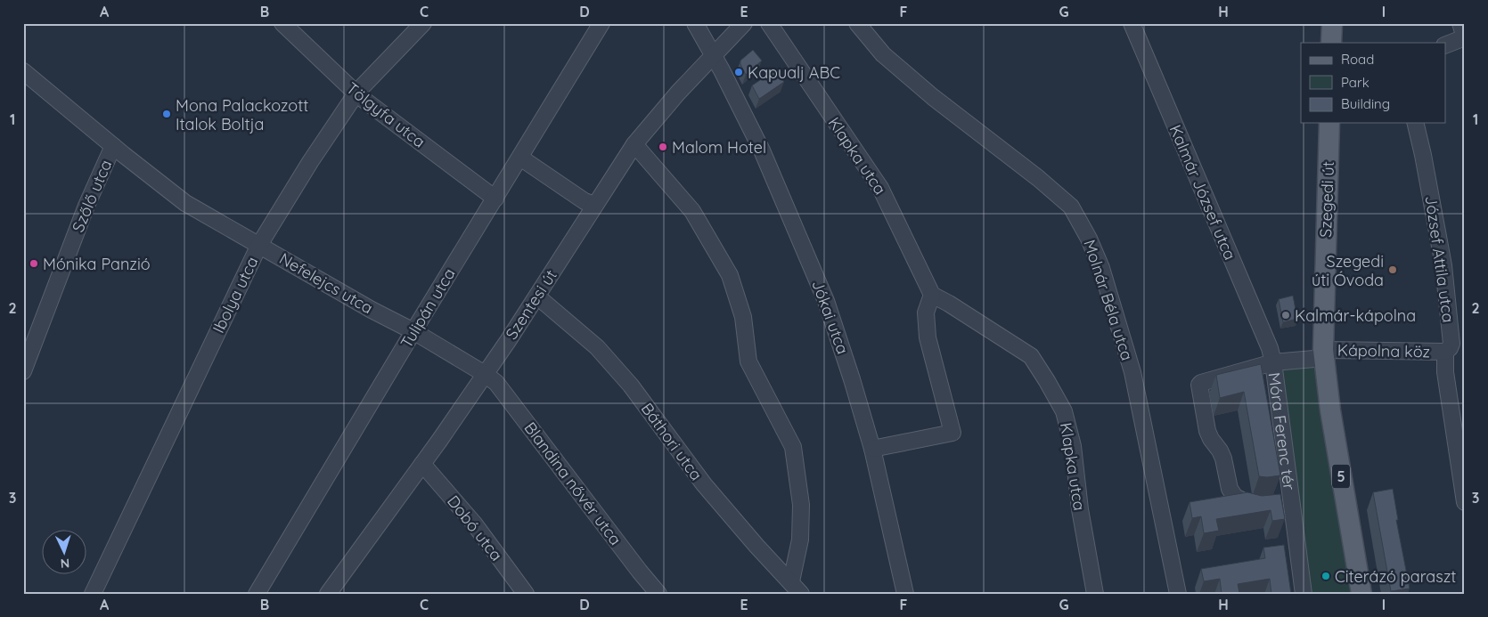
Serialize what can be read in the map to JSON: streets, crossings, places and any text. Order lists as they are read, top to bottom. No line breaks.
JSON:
{"streets":{"main road":["Szegedi út","5"],"street":["Tölgyfa utca","Klapka utca","Kalmár József utca","Szőlő utca","József Attila utca","Nefelejcs utca","Ibolya utca","Molnár Béla utca","Szentesi út","Tulipán utca","Jókai utca","Kápolna köz","Móra Ferenc tér","Báthori utca","Blandina nővér utca","Dobó utca"]},"crossings":[["Tölgyfa utca","Ibolya utca"],["Tölgyfa utca","Tulipán utca"],["Kalmár József utca","Móra Ferenc tér"],["Szőlő utca","Nefelejcs utca"],["Szegedi út","Kápolna köz"],["Szegedi út","Móra Ferenc tér"],["Szegedi út","5"],["József Attila utca","Kápolna köz"],["Nefelejcs utca","Ibolya utca"],["Nefelejcs utca","Szentesi út"],["Nefelejcs utca","Tulipán utca"],["Nefelejcs utca","Blandina nővér utca"],["Szentesi út","Jókai utca"],["Szentesi út","Báthori utca"],["Szentesi út","Blandina nővér utca"],["Szentesi út","Dobó utca"],["Kápolna köz","Móra Ferenc tér"],["Kápolna köz","5"],["Móra Ferenc tér","5"]],"places":["Kapualj ABC","Mona Palackozott Italok Boltja","Malom Hotel","Mónika Panzió","Szegedi úti Óvoda","Kalmár-kápolna","Citerázó paraszt"],"legend":["Road","Park","Building"],"north":"bottom","grid":{"columns":["A","B","C","D","E","F","G","H","I"],"rows":["1","2","3"]}}
